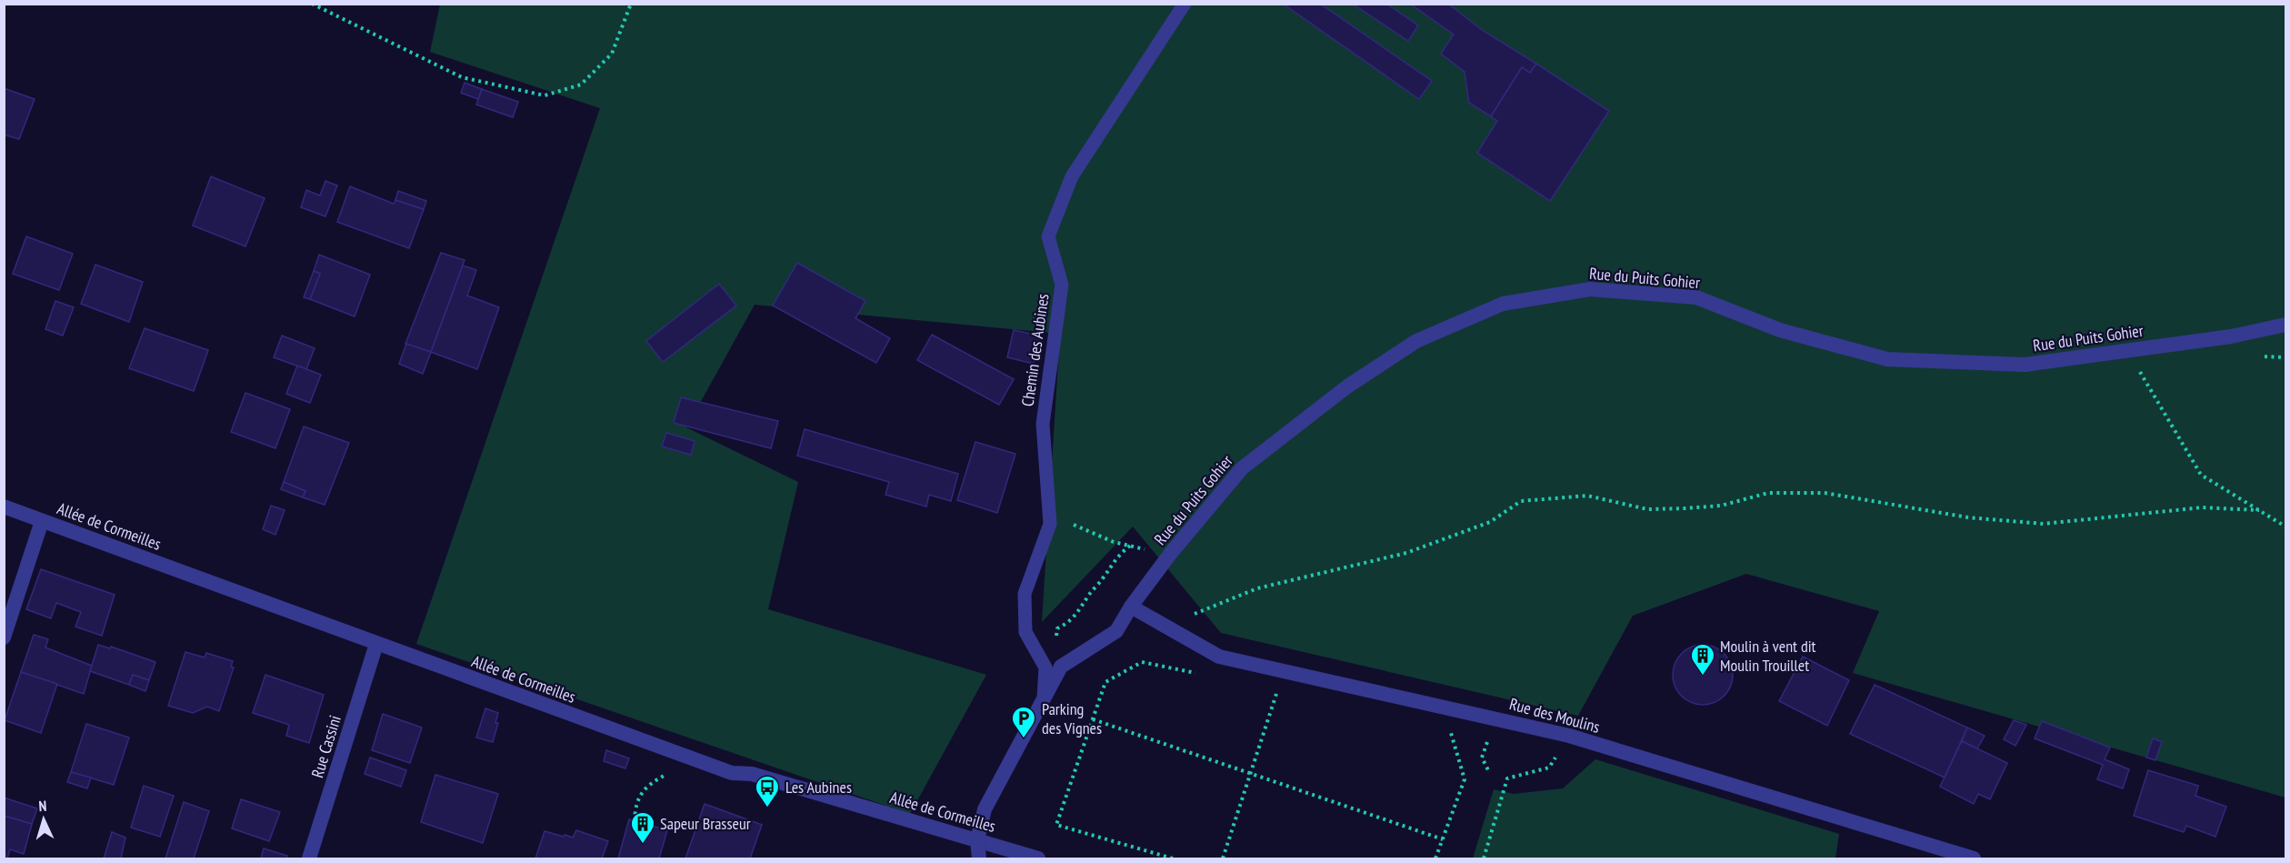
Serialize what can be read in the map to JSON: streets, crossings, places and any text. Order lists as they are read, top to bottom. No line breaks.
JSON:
{"streets":{"street":["Rue du Puits Gohier","Allée de Cormeilles","Rue des Moulins","Rue Cassini"],"lane":["Chemin des Aubines"]},"crossings":[["Rue du Puits Gohier","Chemin des Aubines"],["Rue du Puits Gohier","Allée de Cormeilles"],["Rue du Puits Gohier","Rue des Moulins"],["Allée de Cormeilles","Rue Cassini"]],"places":{"building":["Moulin à vent dit Moulin Trouillet","Sapeur Brasseur"],"parking":["Parking des Vignes"],"bus stop":["Les Aubines"]},"north":"top"}
